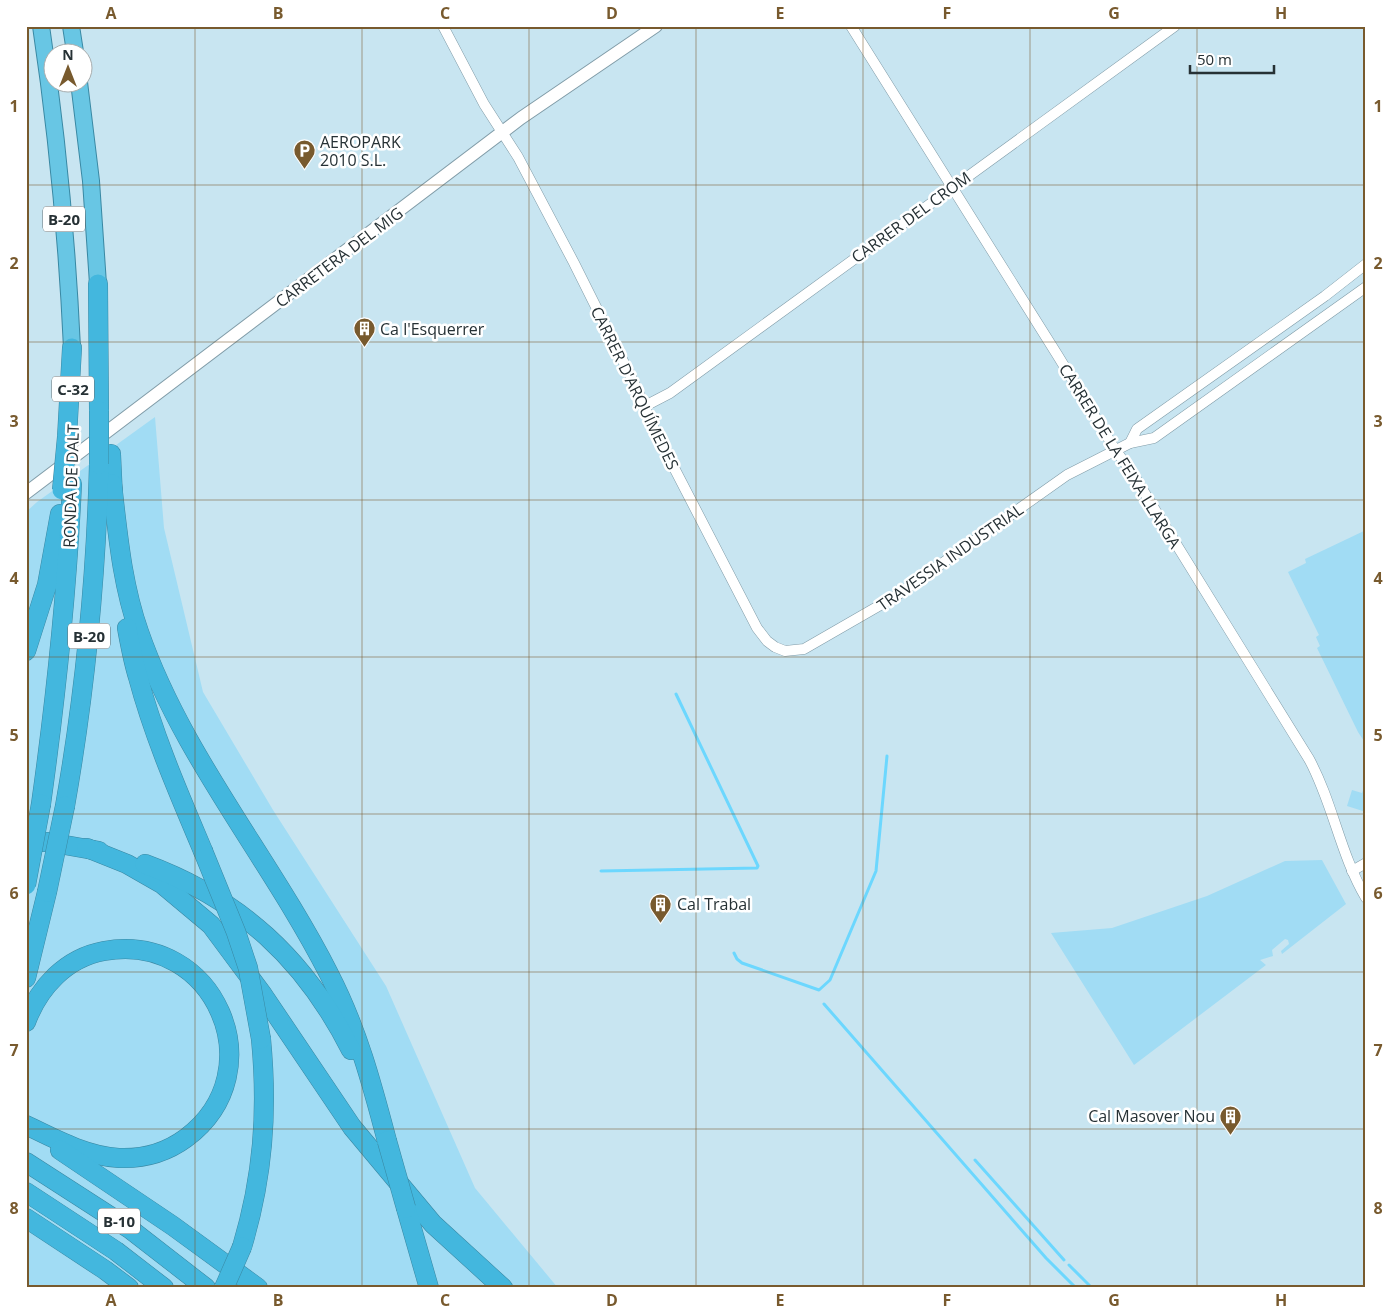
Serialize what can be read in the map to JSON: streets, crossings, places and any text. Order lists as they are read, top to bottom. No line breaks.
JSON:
{"streets":{"highway":["B-20","C-32","RONDA DE DALT","B-10"],"street":["CARRER DEL CROM","CARRETERA DEL MIG","CARRER D'ARQUÍMEDES","CARRER DE LA FEIXA LLARGA","TRAVESSIA INDUSTRIAL"]},"crossings":[["CARRER DEL CROM","CARRER D'ARQUÍMEDES"],["CARRER DEL CROM","CARRER DE LA FEIXA LLARGA"],["CARRETERA DEL MIG","CARRER D'ARQUÍMEDES"],["CARRER D'ARQUÍMEDES","TRAVESSIA INDUSTRIAL"],["CARRER DE LA FEIXA LLARGA","TRAVESSIA INDUSTRIAL"]],"places":{"parking":["AEROPARK 2010 S.L."],"building":["Ca l'Esquerrer","Cal Trabal","Cal Masover Nou"]},"scale_bar":"50 m","north":"top","grid":{"columns":["A","B","C","D","E","F","G","H"],"rows":["1","2","3","4","5","6","7","8"]}}
